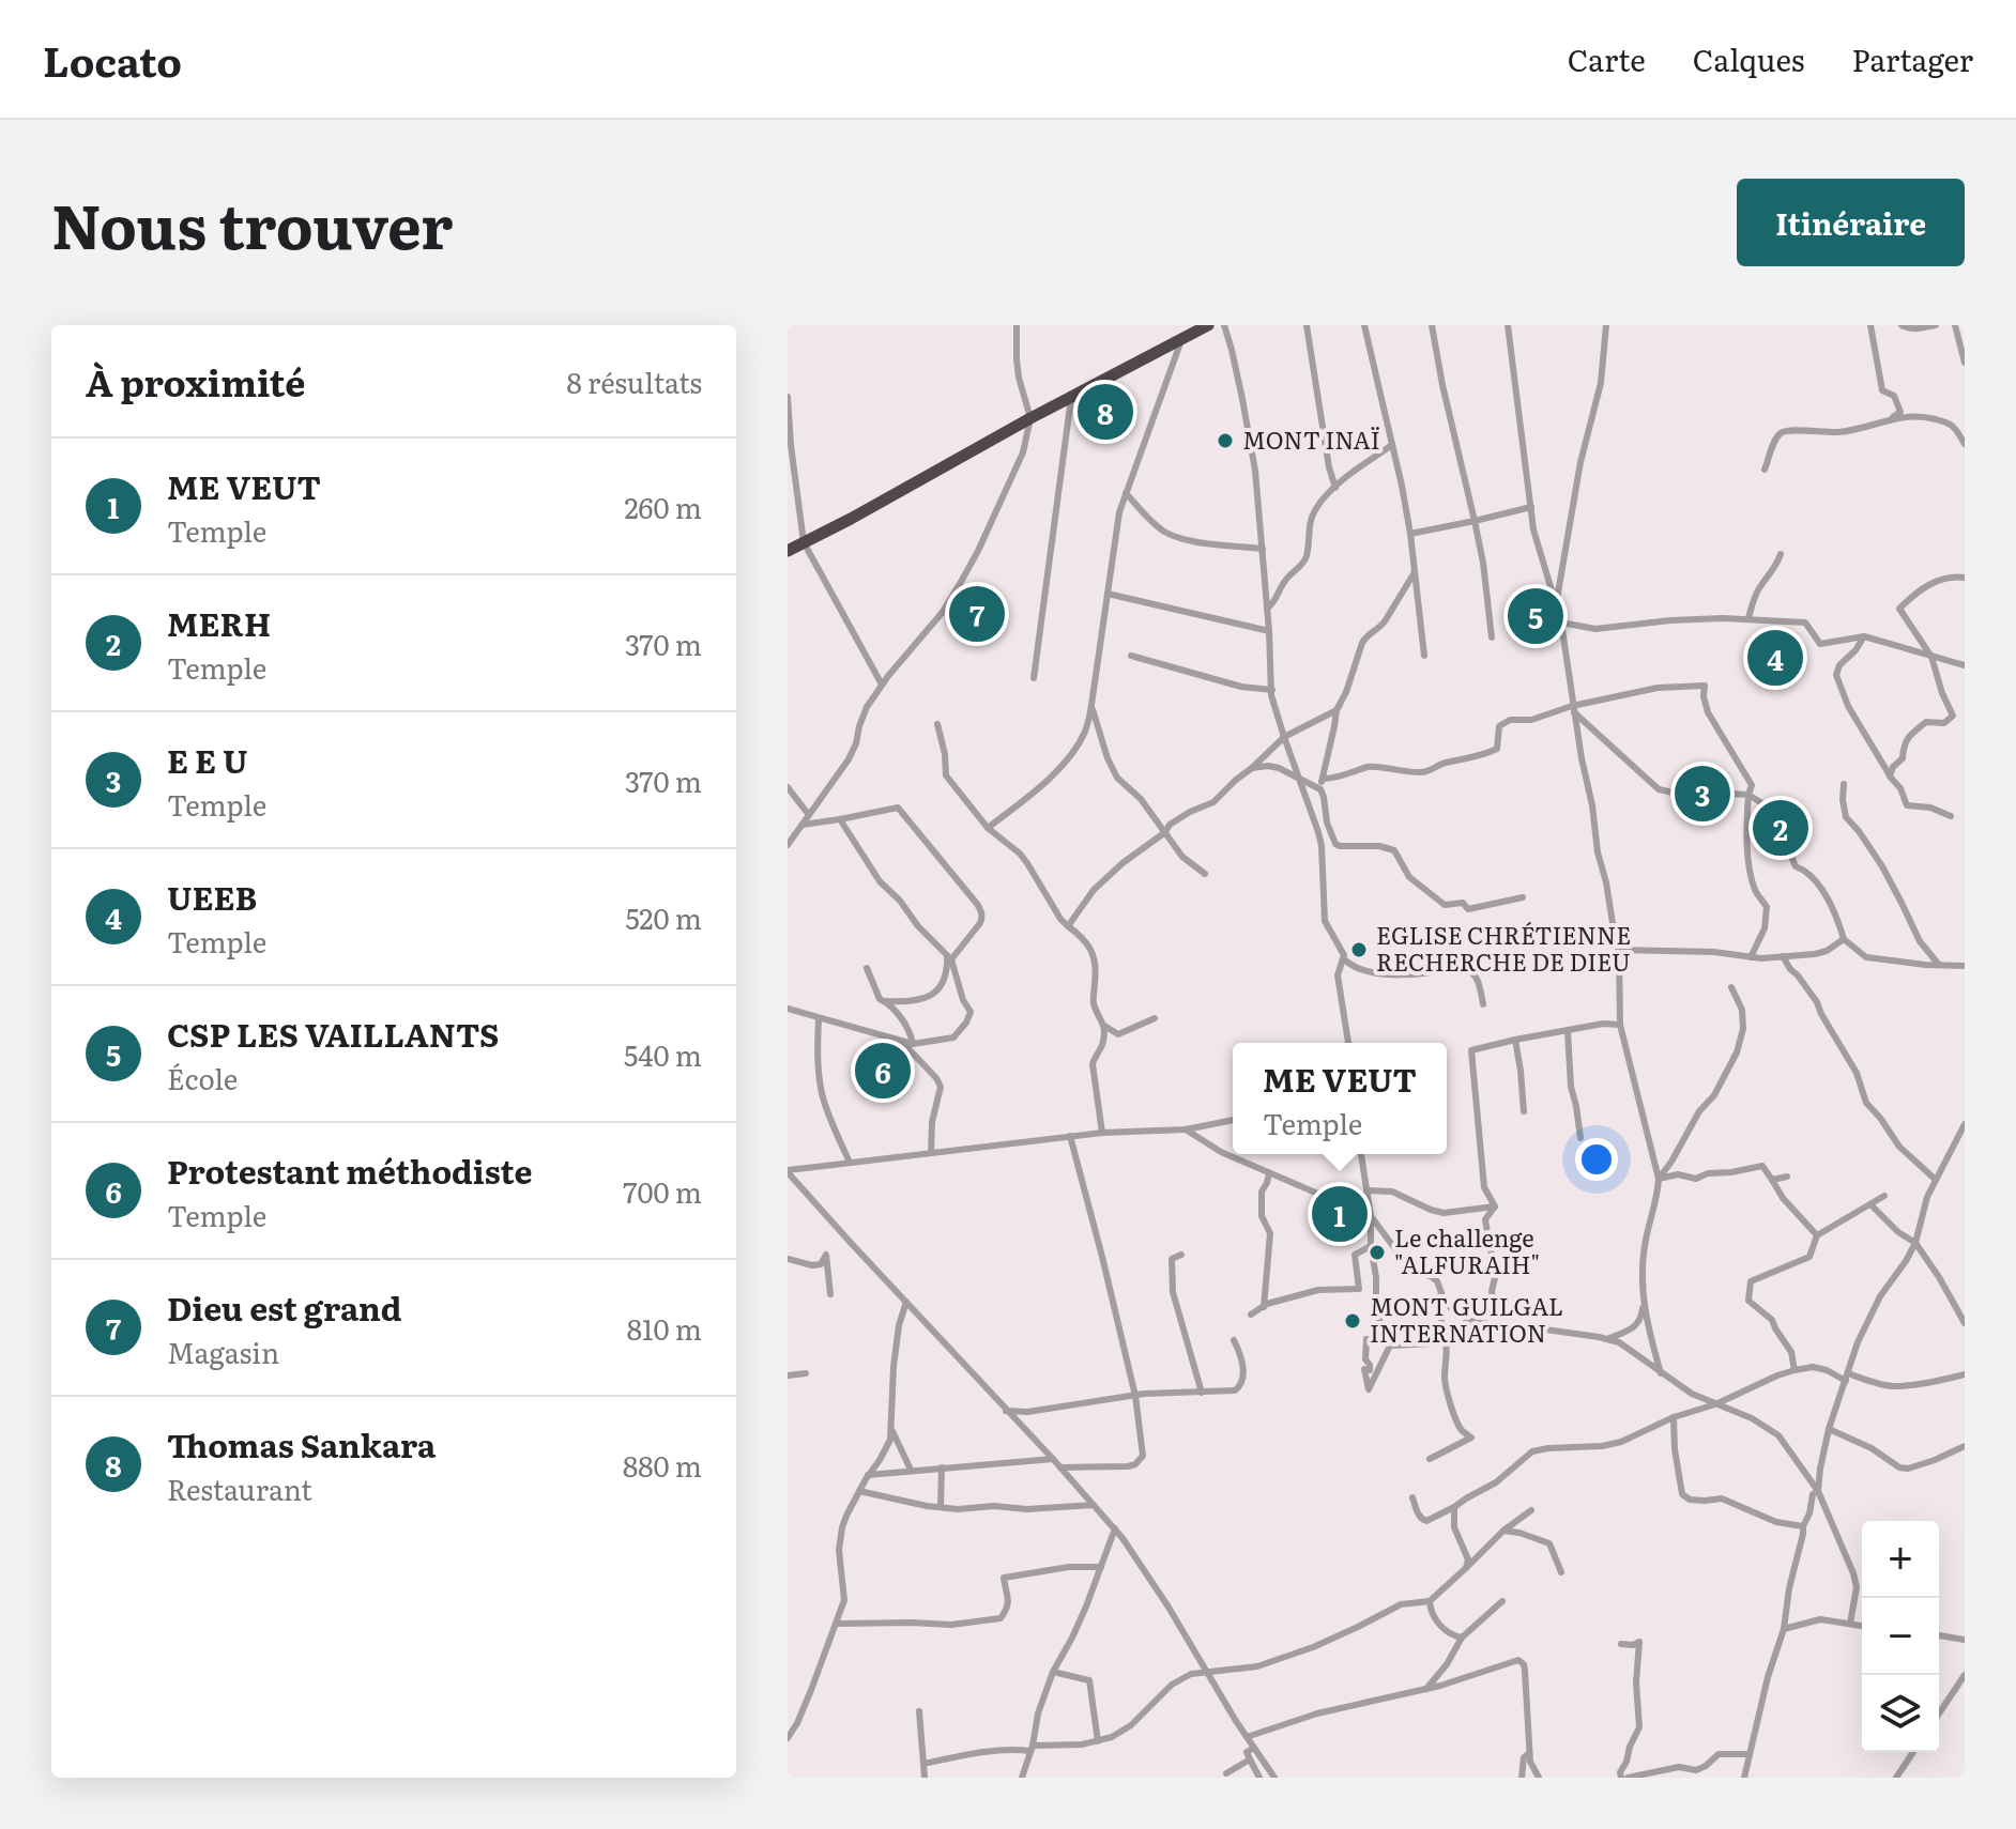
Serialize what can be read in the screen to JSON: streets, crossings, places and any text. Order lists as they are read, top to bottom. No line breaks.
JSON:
{"places":["MONT INAÏ","EGLISE CHRÉTIENNE RECHERCHE DE DIEU","Le challenge \"ALFURAIH\"","MONT GUILGAL INTERNATION"],"page":{"header":"Locato","nav":["Carte","Calques","Partager"],"title":"Nous trouver","buttons":"Itinéraire","heading":["À proximité","8 résultats"],"pins":["8","7","5","4","3","2","6","1"],"list":[{"mark":"1","name":"ME VEUT","note":"Temple","value":"260 m"},{"mark":"2","name":"MERH","note":"Temple","value":"370 m"},{"mark":"3","name":"E E U","note":"Temple","value":"370 m"},{"mark":"4","name":"UEEB","note":"Temple","value":"520 m"},{"mark":"5","name":"CSP LES VAILLANTS","note":"École","value":"540 m"},{"mark":"6","name":"Protestant méthodiste","note":"Temple","value":"700 m"},{"mark":"7","name":"Dieu est grand","note":"Magasin","value":"810 m"},{"mark":"8","name":"Thomas Sankara","note":"Restaurant","value":"880 m"}],"popup":["ME VEUT","Temple"],"map_buttons":["+","−"]}}
